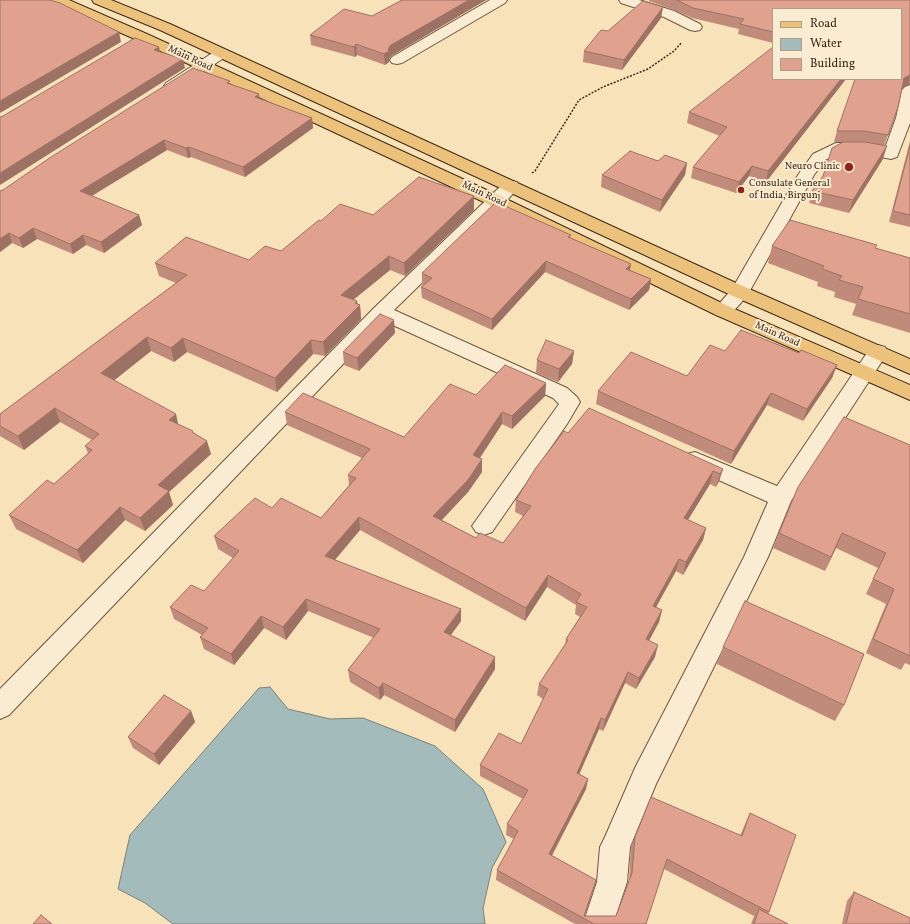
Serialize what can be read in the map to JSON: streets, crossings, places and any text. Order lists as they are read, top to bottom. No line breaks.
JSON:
{"streets":{"main road":["Main Road"]},"places":["Neuro Clinic","Consulate General of India, Birgunj"],"legend":["Road","Water","Building"]}
